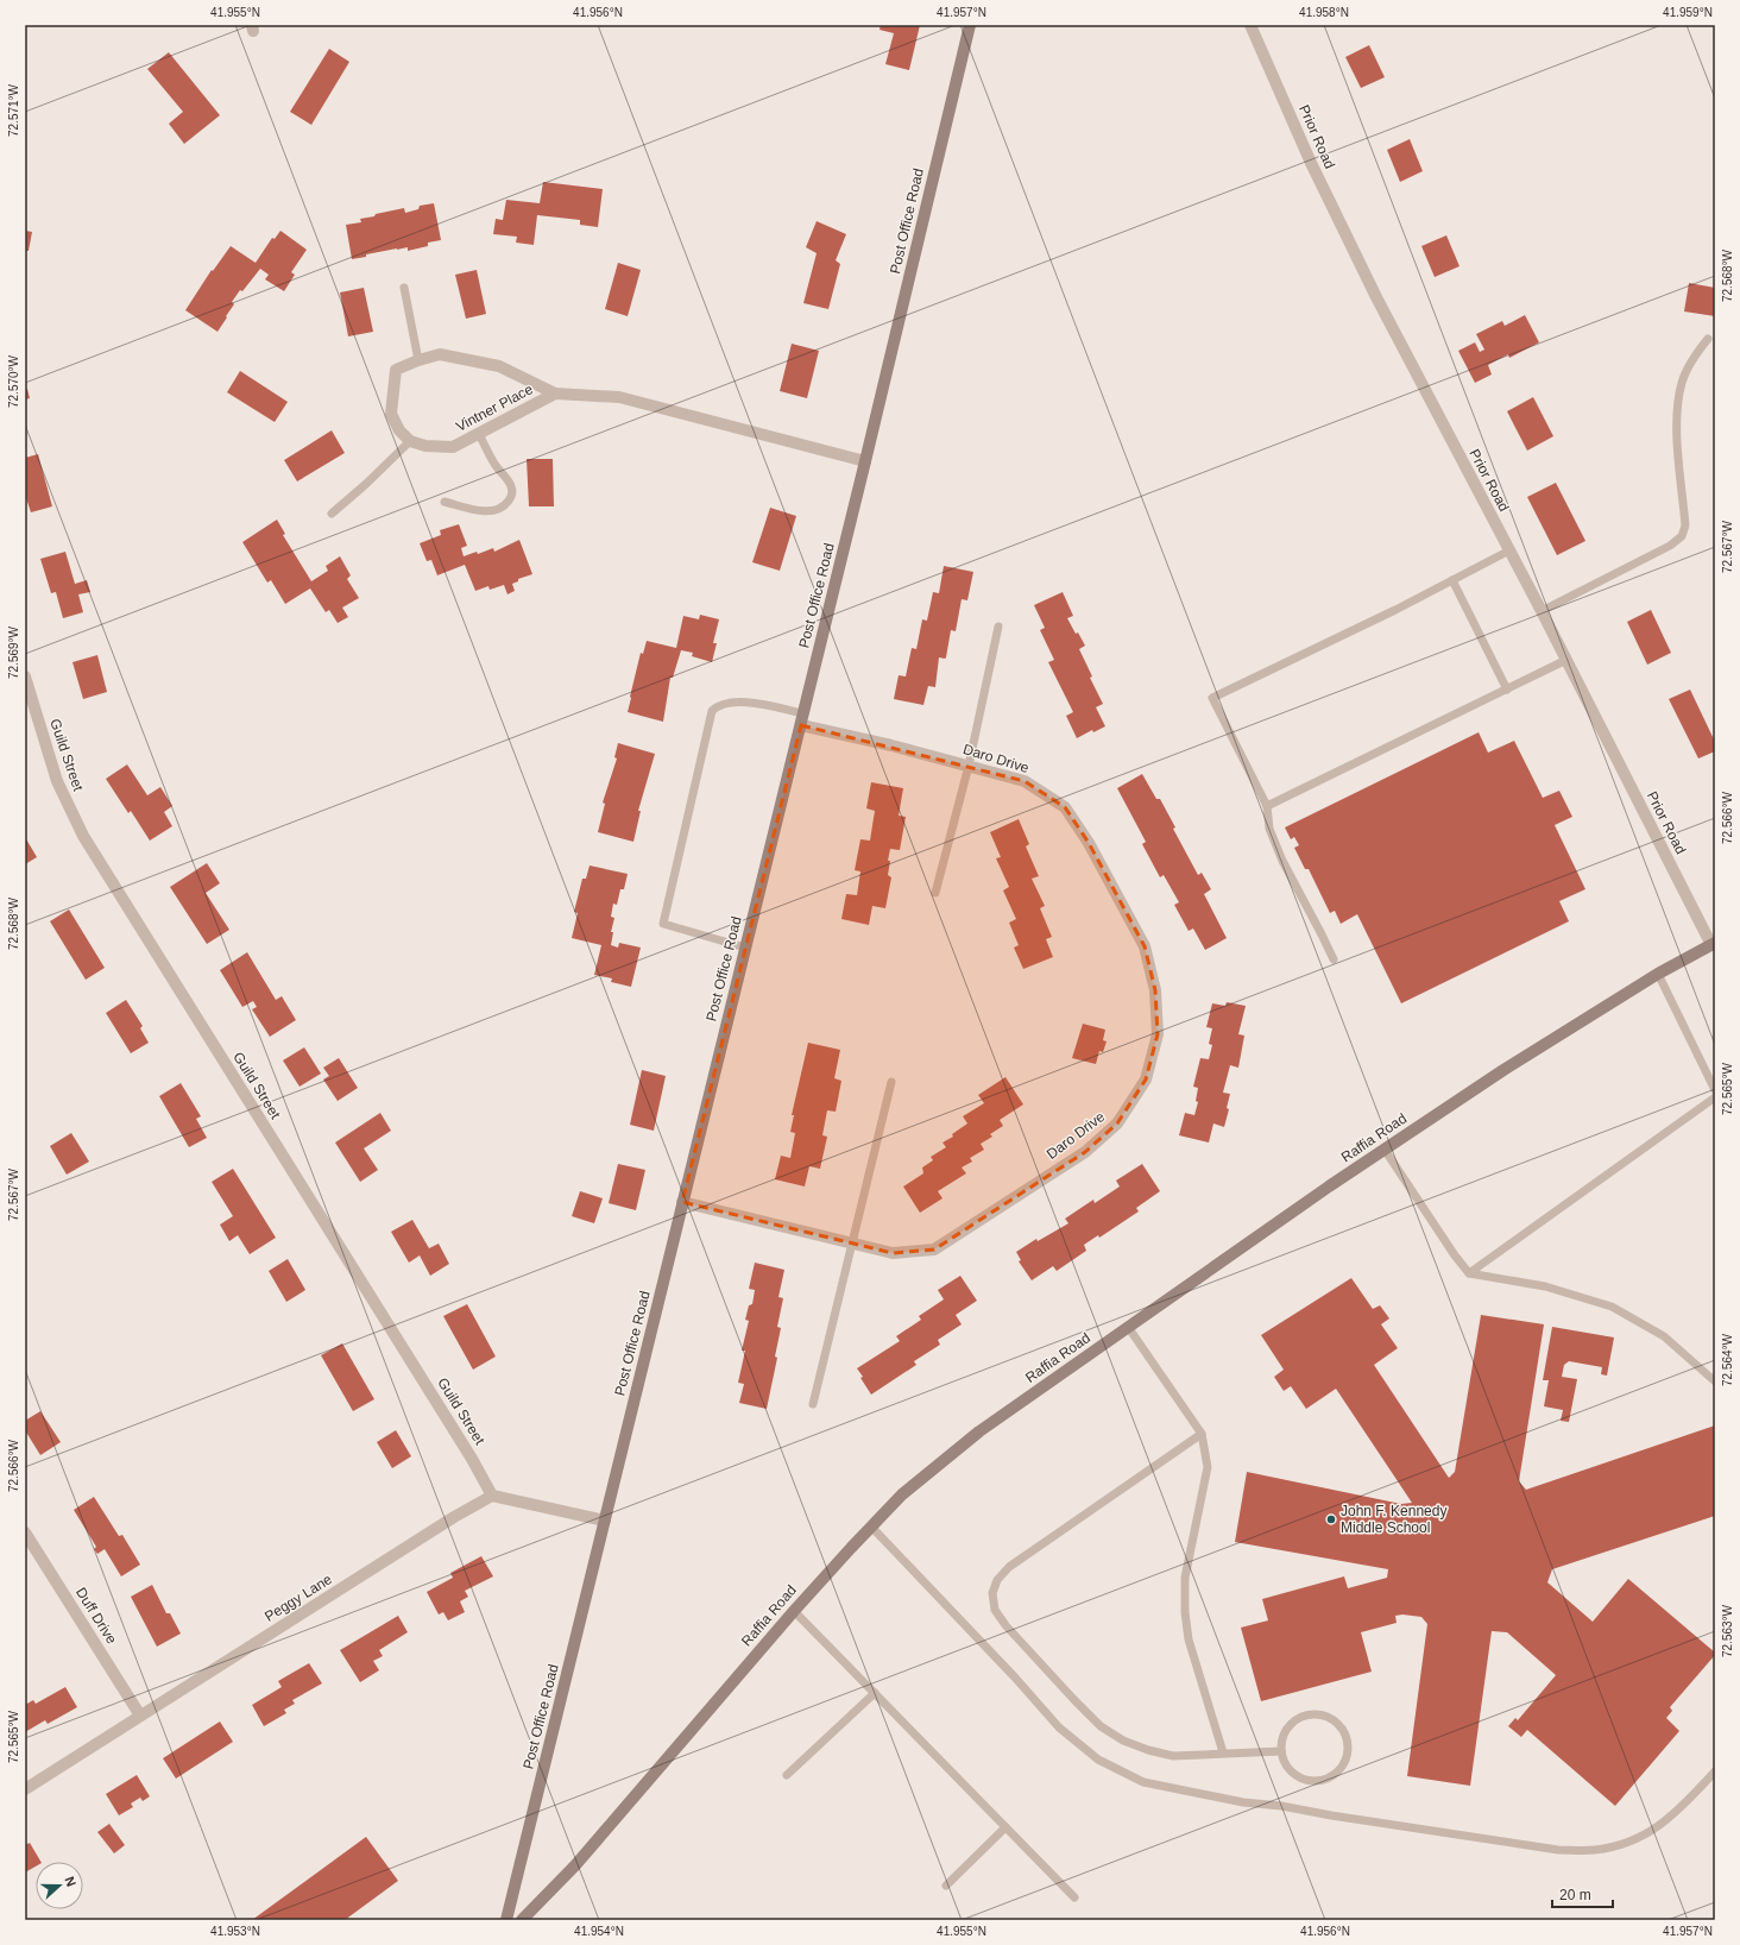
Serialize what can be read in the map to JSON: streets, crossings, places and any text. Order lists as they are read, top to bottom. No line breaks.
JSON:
{"streets":{"street":["Prior Road","Post Office Road","Vintner Place","Guild Street","Daro Drive","Raffia Road","Peggy Lane","Duff Drive"]},"crossings":[["Prior Road","Raffia Road"],["Post Office Road","Vintner Place"],["Post Office Road","Daro Drive"],["Guild Street","Peggy Lane"],["Peggy Lane","Duff Drive"]],"places":["John F. Kennedy Middle School"],"scale_bar":"20 m","north":"right","coordinates":["41.955°N","41.956°N","41.957°N","41.958°N","41.959°N","72.571°W","72.568°W","72.570°W","72.567°W","72.569°W","72.566°W","72.565°W","72.564°W","72.563°W","41.953°N","41.954°N"]}
